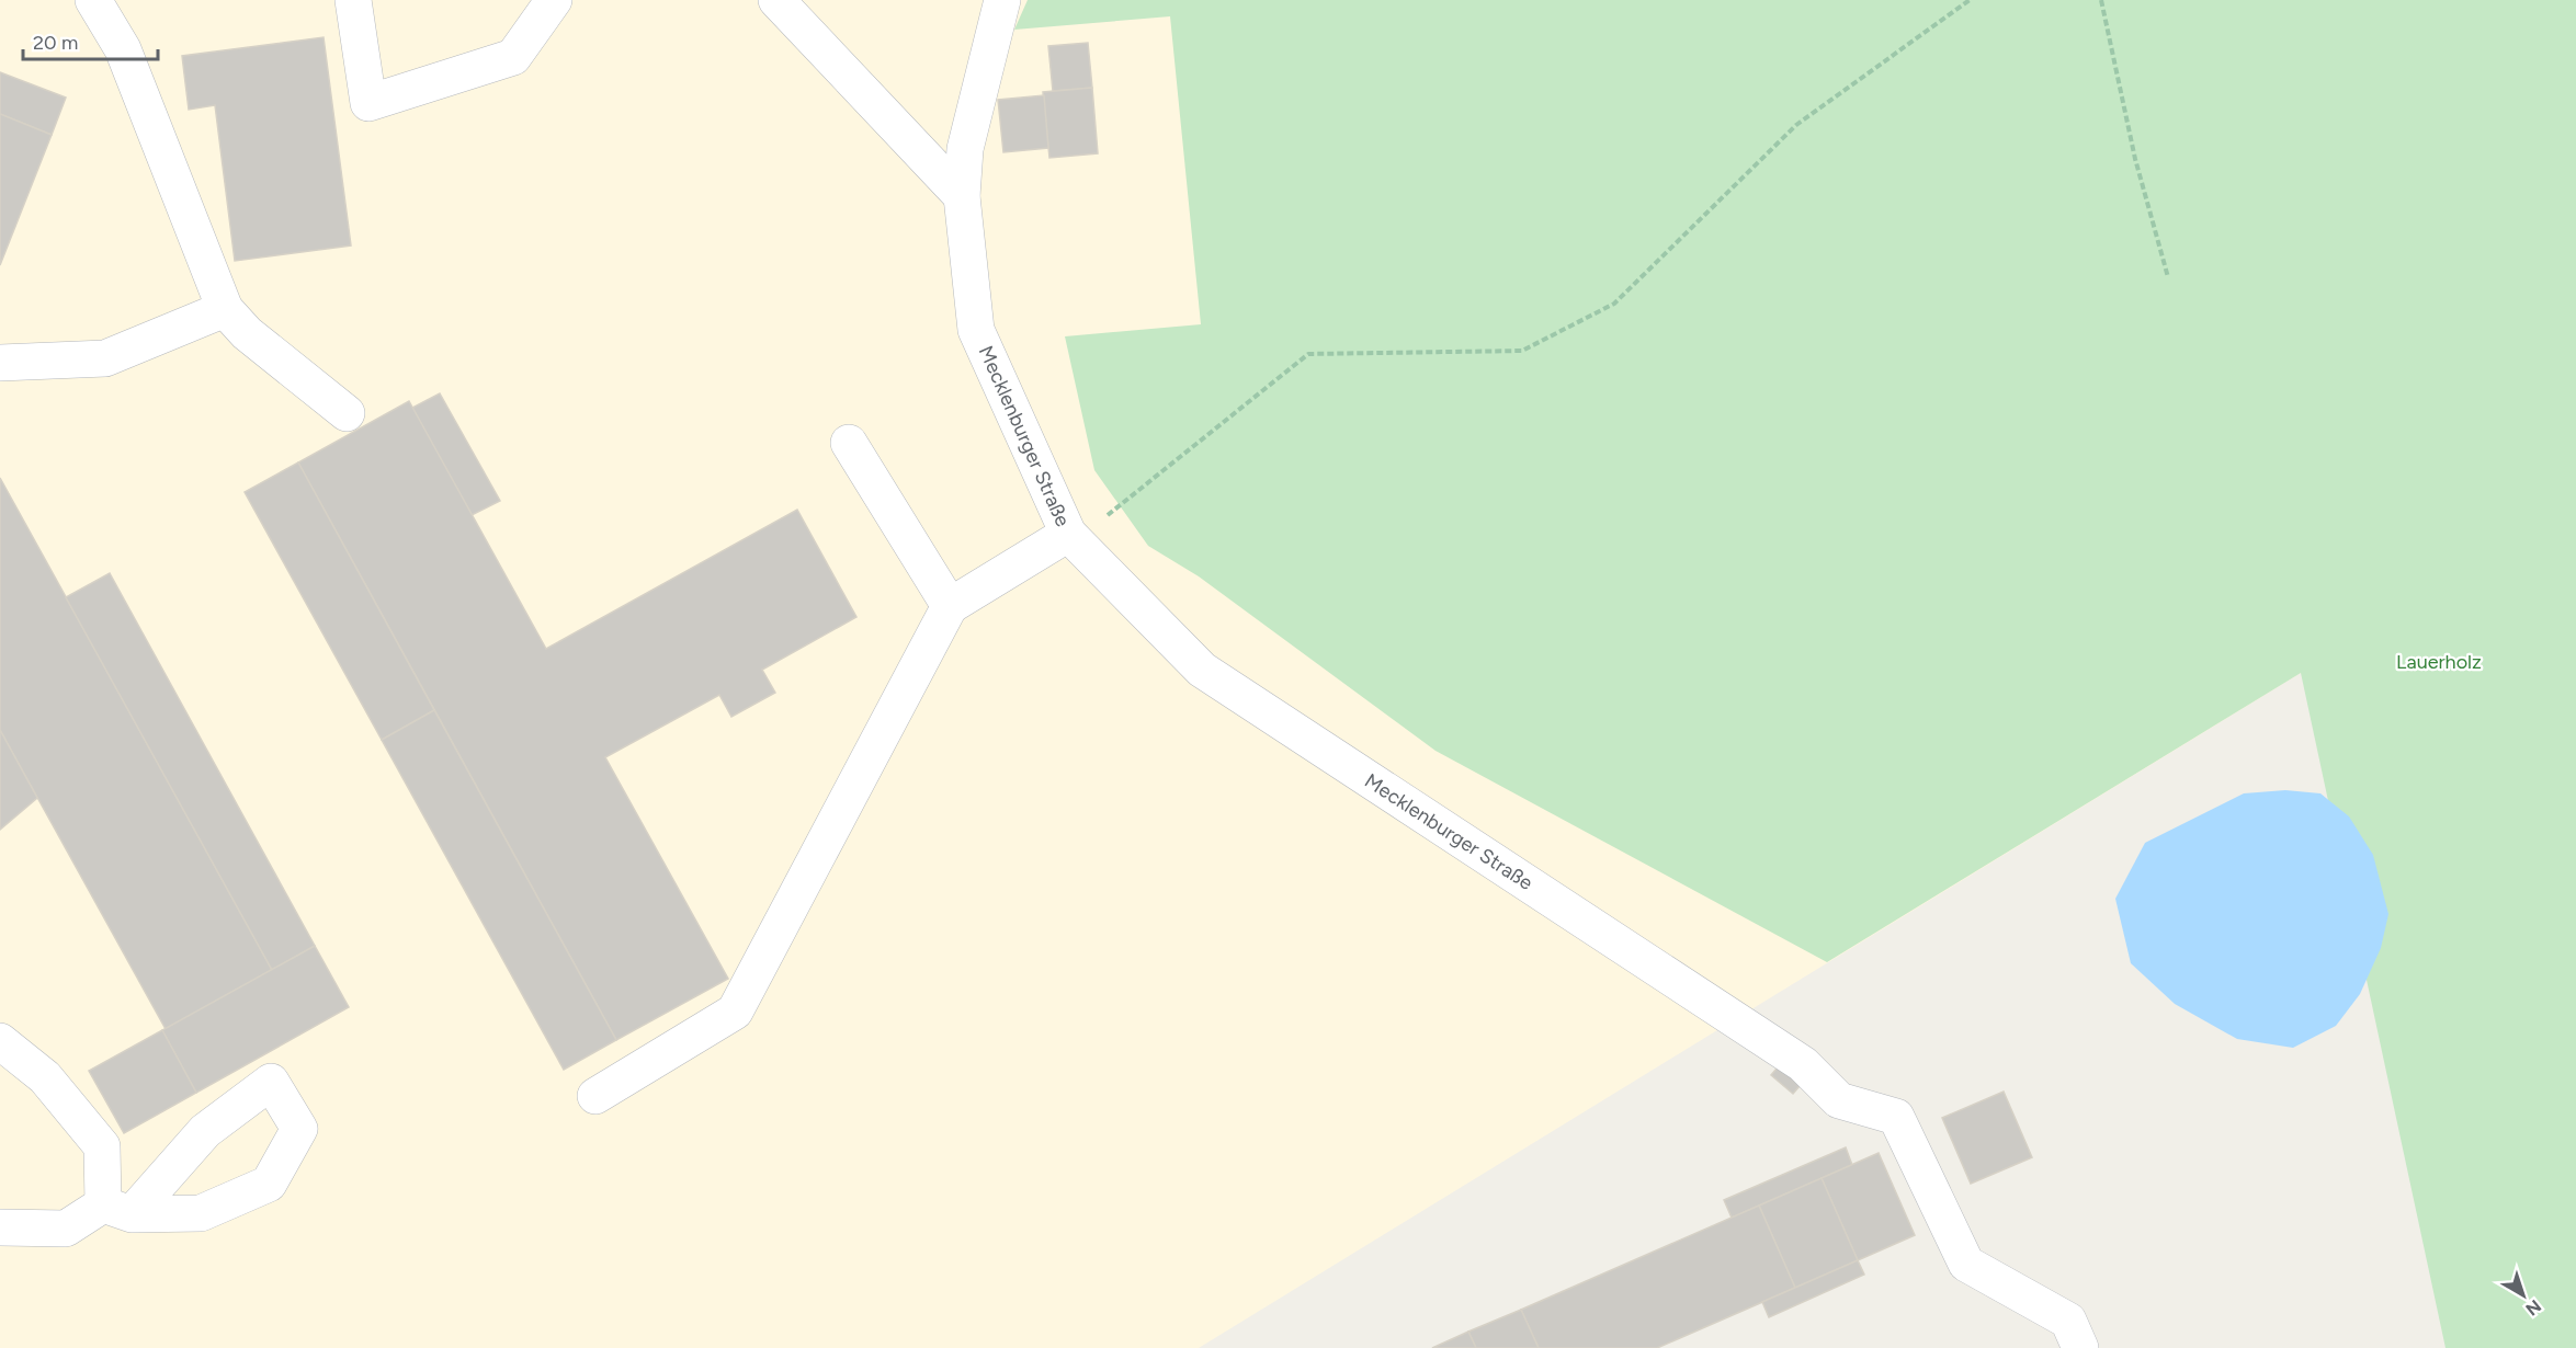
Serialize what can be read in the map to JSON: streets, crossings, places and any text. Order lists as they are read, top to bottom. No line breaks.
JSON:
{"streets":{"street":["Mecklenburger Straße"]},"parks":["Lauerholz"],"scale_bar":"20 m","north":"bottom right"}
